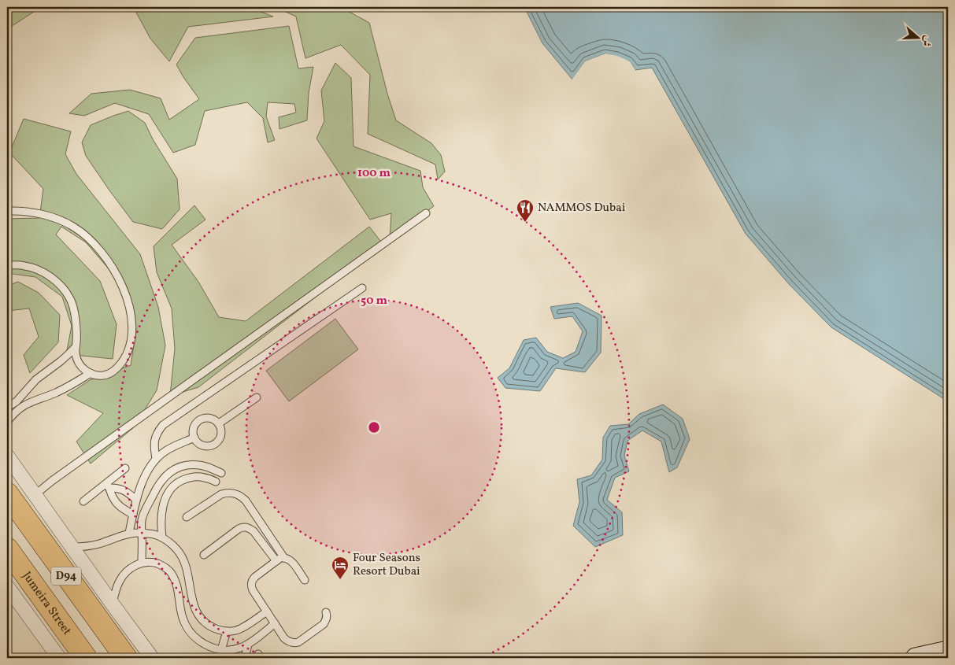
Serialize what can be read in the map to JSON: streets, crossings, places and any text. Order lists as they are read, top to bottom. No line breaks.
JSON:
{"streets":{"main road":["D94","Jumeira Street"]},"places":{"restaurant":["NAMMOS Dubai"],"hotel":["Four Seasons Resort Dubai"]},"north":"right","rings":["100 m","50 m"]}
